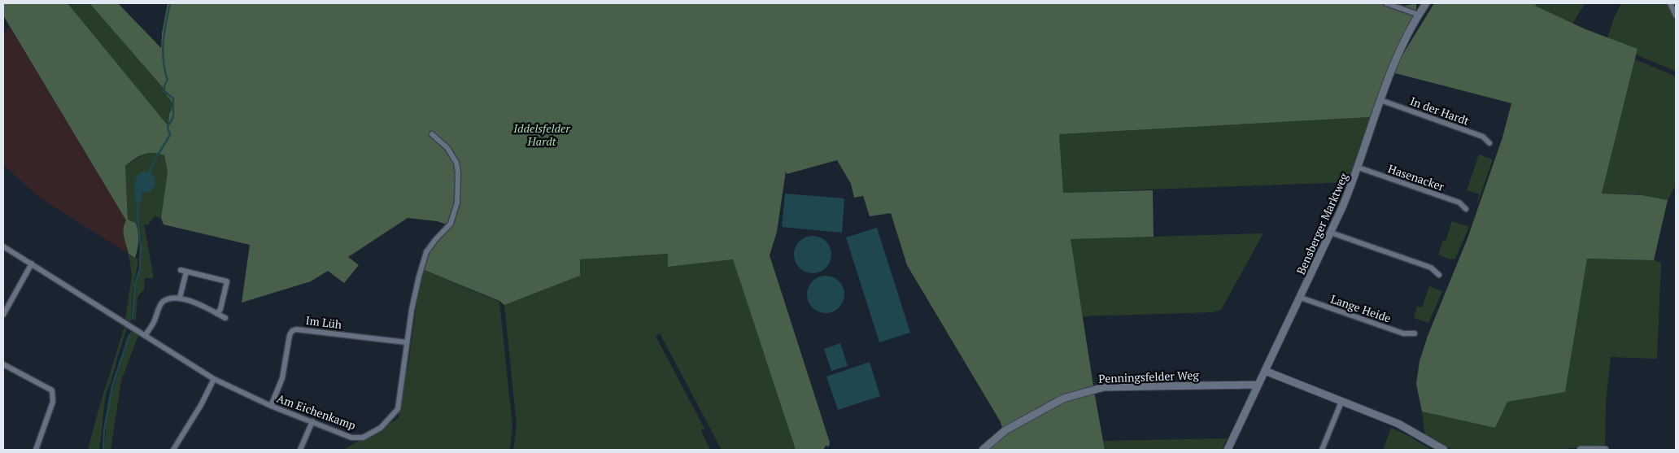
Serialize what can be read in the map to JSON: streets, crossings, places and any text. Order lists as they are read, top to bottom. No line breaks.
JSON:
{"streets":{"street":["In der Hardt","Hasenacker","Bensberger Marktweg","Lange Heide","Im Lüh","Penningsfelder Weg","Am Eichenkamp"]},"crossings":[["In der Hardt","Bensberger Marktweg"],["Hasenacker","Bensberger Marktweg"],["Bensberger Marktweg","Lange Heide"],["Bensberger Marktweg","Penningsfelder Weg"],["Im Lüh","Am Eichenkamp"]],"parks":["Iddelsfelder Hardt"]}
